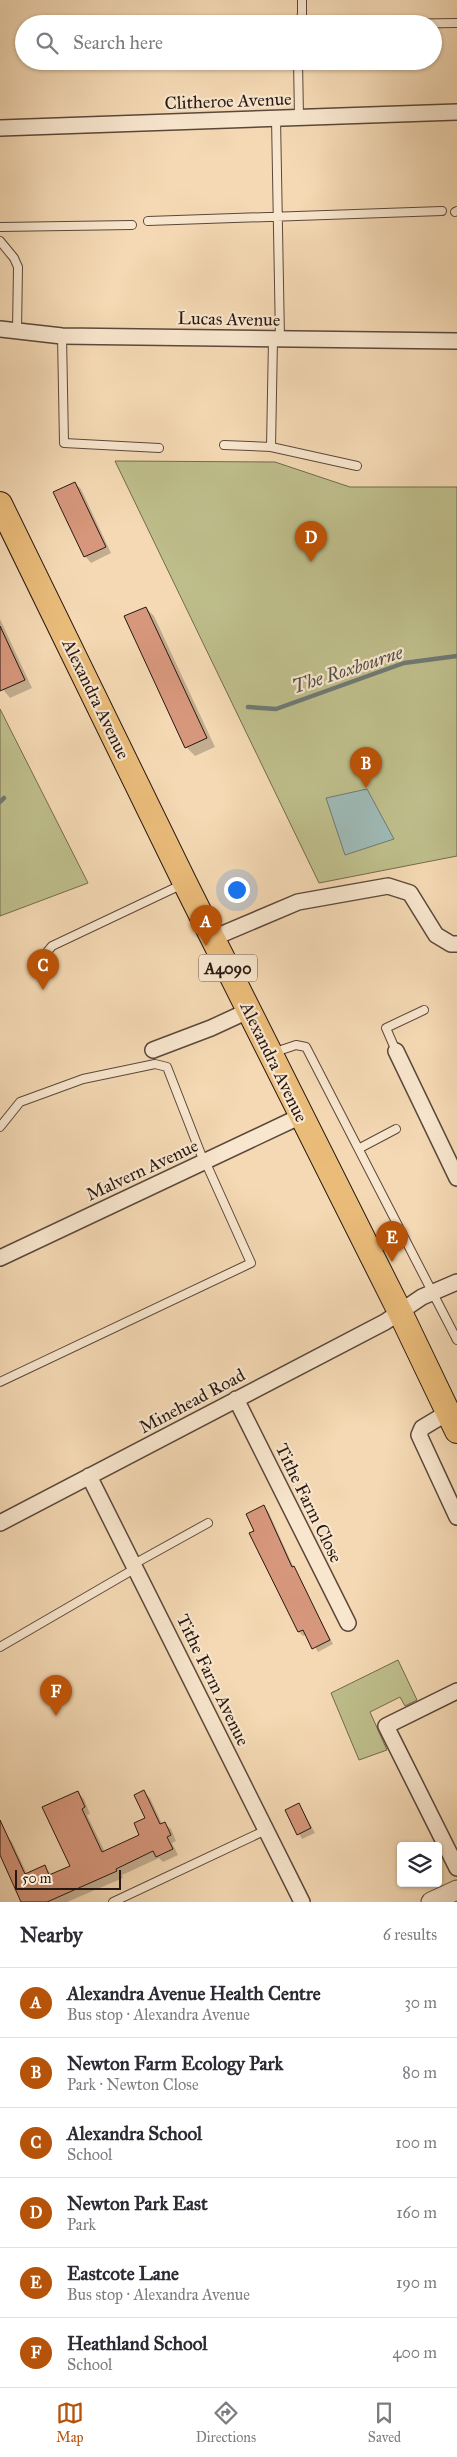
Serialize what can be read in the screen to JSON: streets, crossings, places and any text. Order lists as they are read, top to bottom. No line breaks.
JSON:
{"streets":{"main road":["Alexandra Avenue","A4090"],"street":["Clitheroe Avenue","Lucas Avenue","Malvern Avenue","Minehead Road","Tithe Farm Close","Tithe Farm Avenue"]},"crossings":[["Alexandra Avenue","Malvern Avenue"],["Alexandra Avenue","Minehead Road"],["Minehead Road","Tithe Farm Close"],["Minehead Road","Tithe Farm Avenue"]],"water":["The Roxbourne"],"scale_bar":"50 m","page":{"search":"Search here","pins":["D","B","A","C","E","F"],"scale":"50 m","heading":["Nearby","6 results"],"list":[{"mark":"A","name":"Alexandra Avenue Health Centre","note":"Bus stop · Alexandra Avenue","value":"30 m"},{"mark":"B","name":"Newton Farm Ecology Park","note":"Park · Newton Close","value":"80 m"},{"mark":"C","name":"Alexandra School","note":"School","value":"100 m"},{"mark":"D","name":"Newton Park East","note":"Park","value":"160 m"},{"mark":"E","name":"Eastcote Lane","note":"Bus stop · Alexandra Avenue","value":"190 m"},{"mark":"F","name":"Heathland School","note":"School","value":"400 m"}],"nav":["Map","Directions","Saved"]}}
